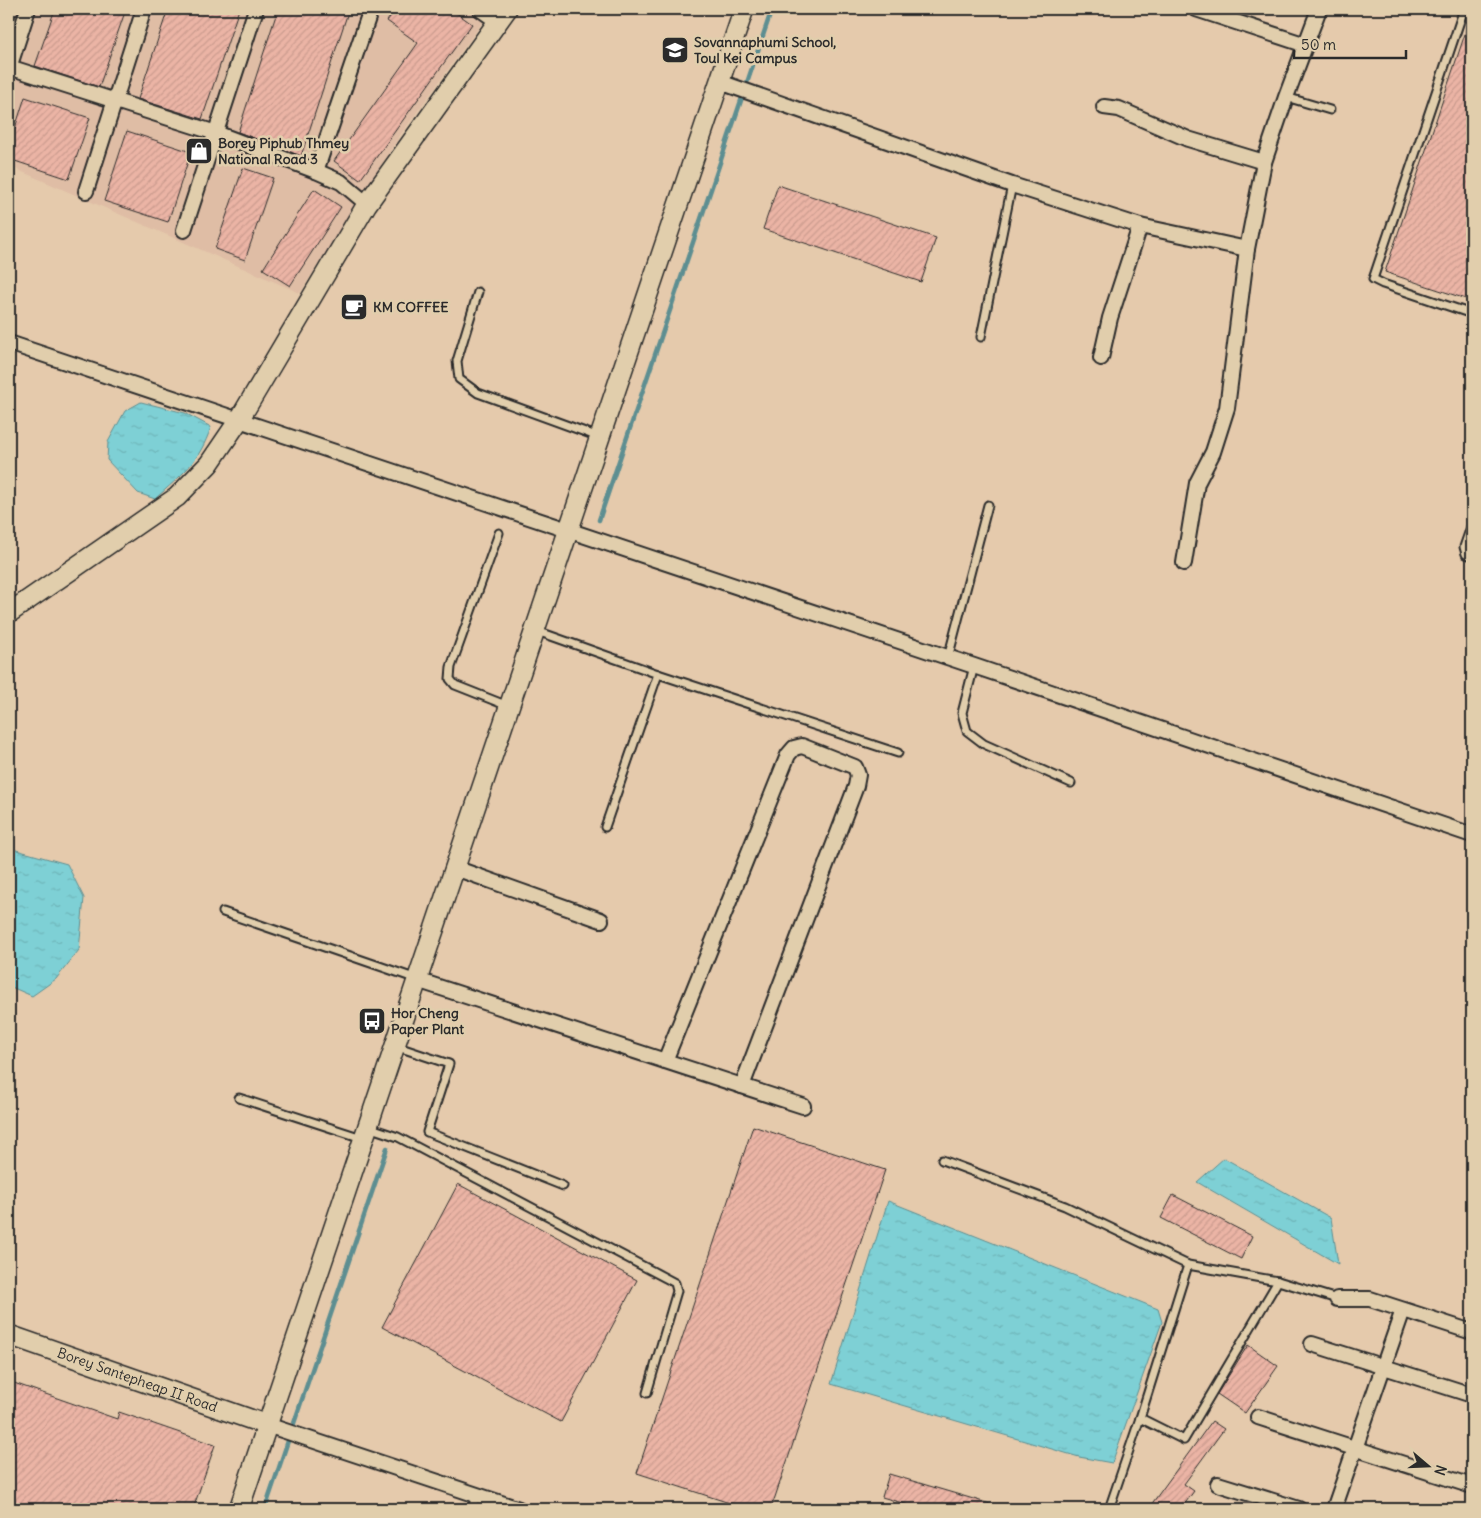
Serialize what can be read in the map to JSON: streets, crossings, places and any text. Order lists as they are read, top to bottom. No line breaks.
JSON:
{"streets":{"main road":["Borey Santepheap II Road"]},"places":{"school or university":["Sovannaphumi School, Toul Kei Campus"],"shop":["Borey Piphub Thmey National Road 3"],"cafe":["KM COFFEE"],"bus stop":["Hor Cheng Paper Plant"]},"scale_bar":"50 m","north":"right"}
